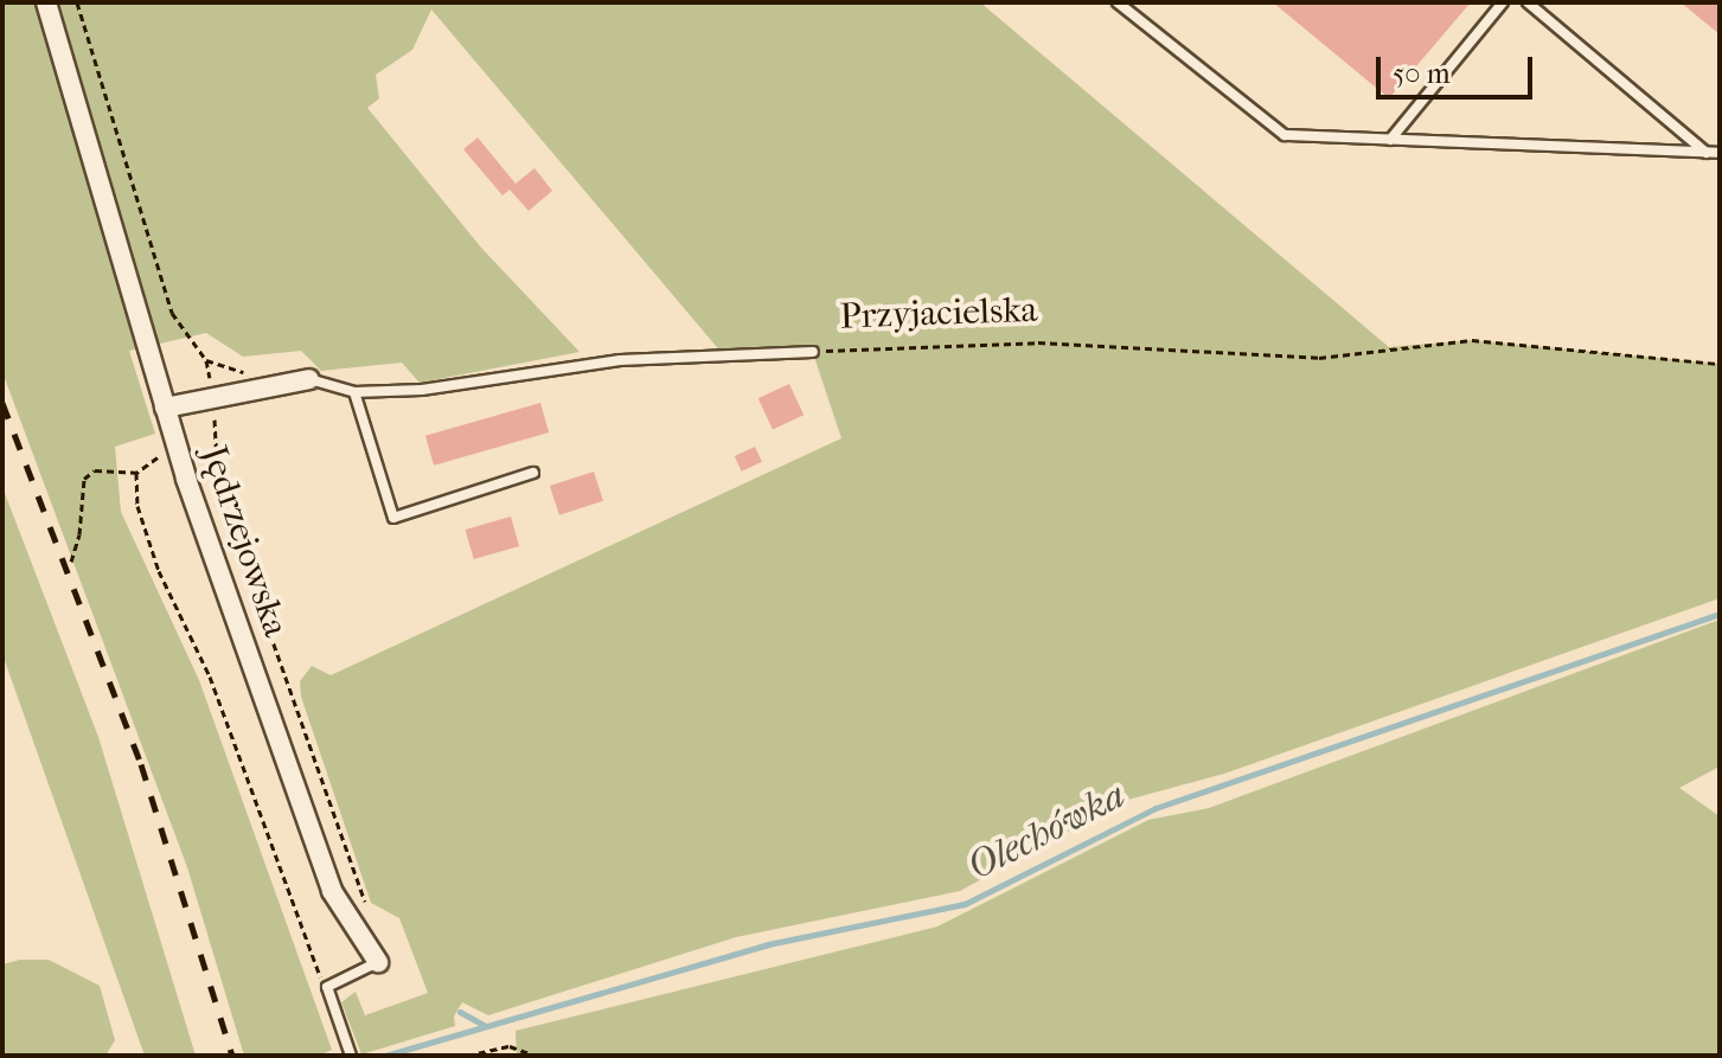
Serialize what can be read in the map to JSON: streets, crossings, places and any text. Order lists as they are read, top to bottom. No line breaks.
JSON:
{"streets":{"street":["Przyjacielska","Jędrzejowska"]},"crossings":[["Przyjacielska","Jędrzejowska"]],"water":["Olechówka"],"scale_bar":"50 m"}
